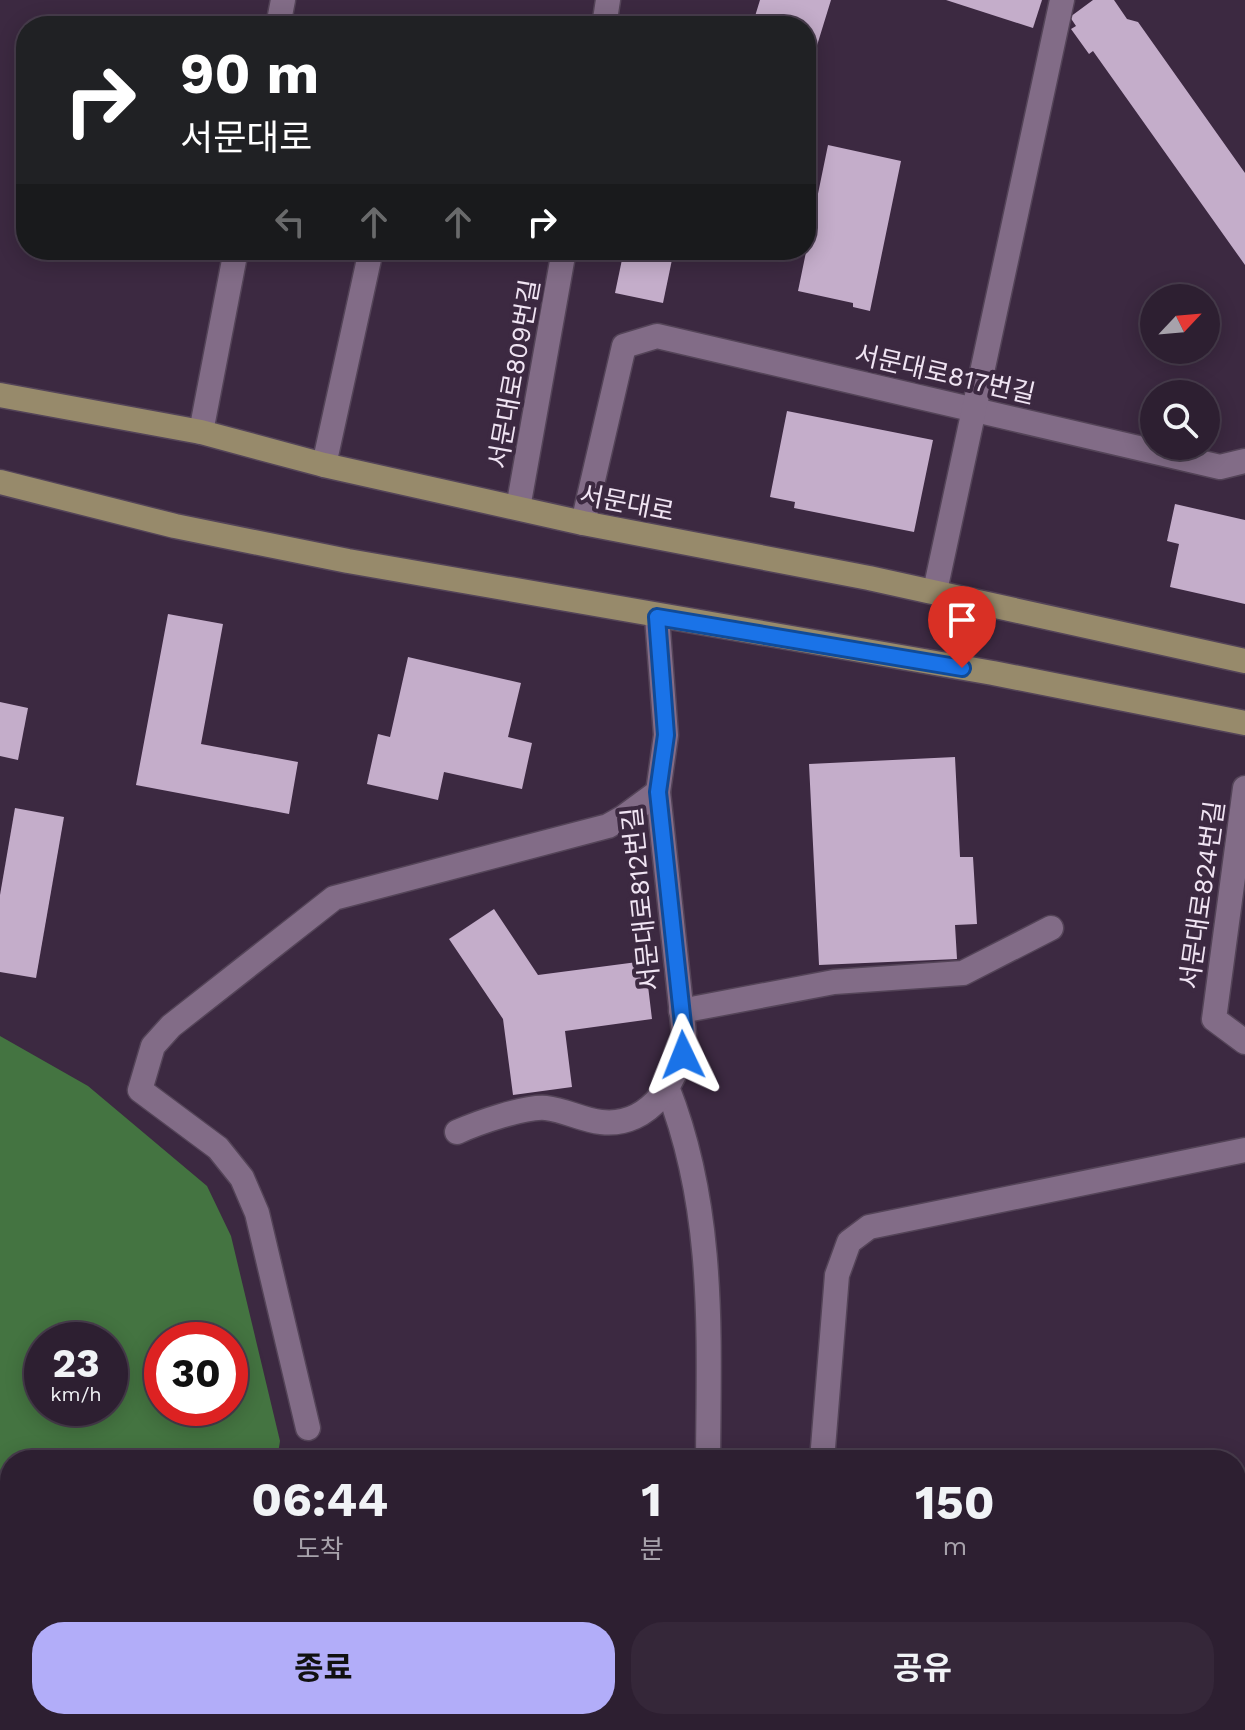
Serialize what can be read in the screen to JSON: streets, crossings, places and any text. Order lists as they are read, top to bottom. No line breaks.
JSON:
{"streets":{"main road":["서문대로"],"street":["서문대로809번길","서문대로817번길","서문대로824번길","서문대로812번길"]},"crossings":[["서문대로809번길","서문대로"],["서문대로817번길","서문대로"]],"north":"top right","page":{"turn":["90 m","서문대로"],"speed":"23 km/h","limit":"30","eta":["06:44","도착","1","분","150","m"],"buttons":["종료","공유"]}}
